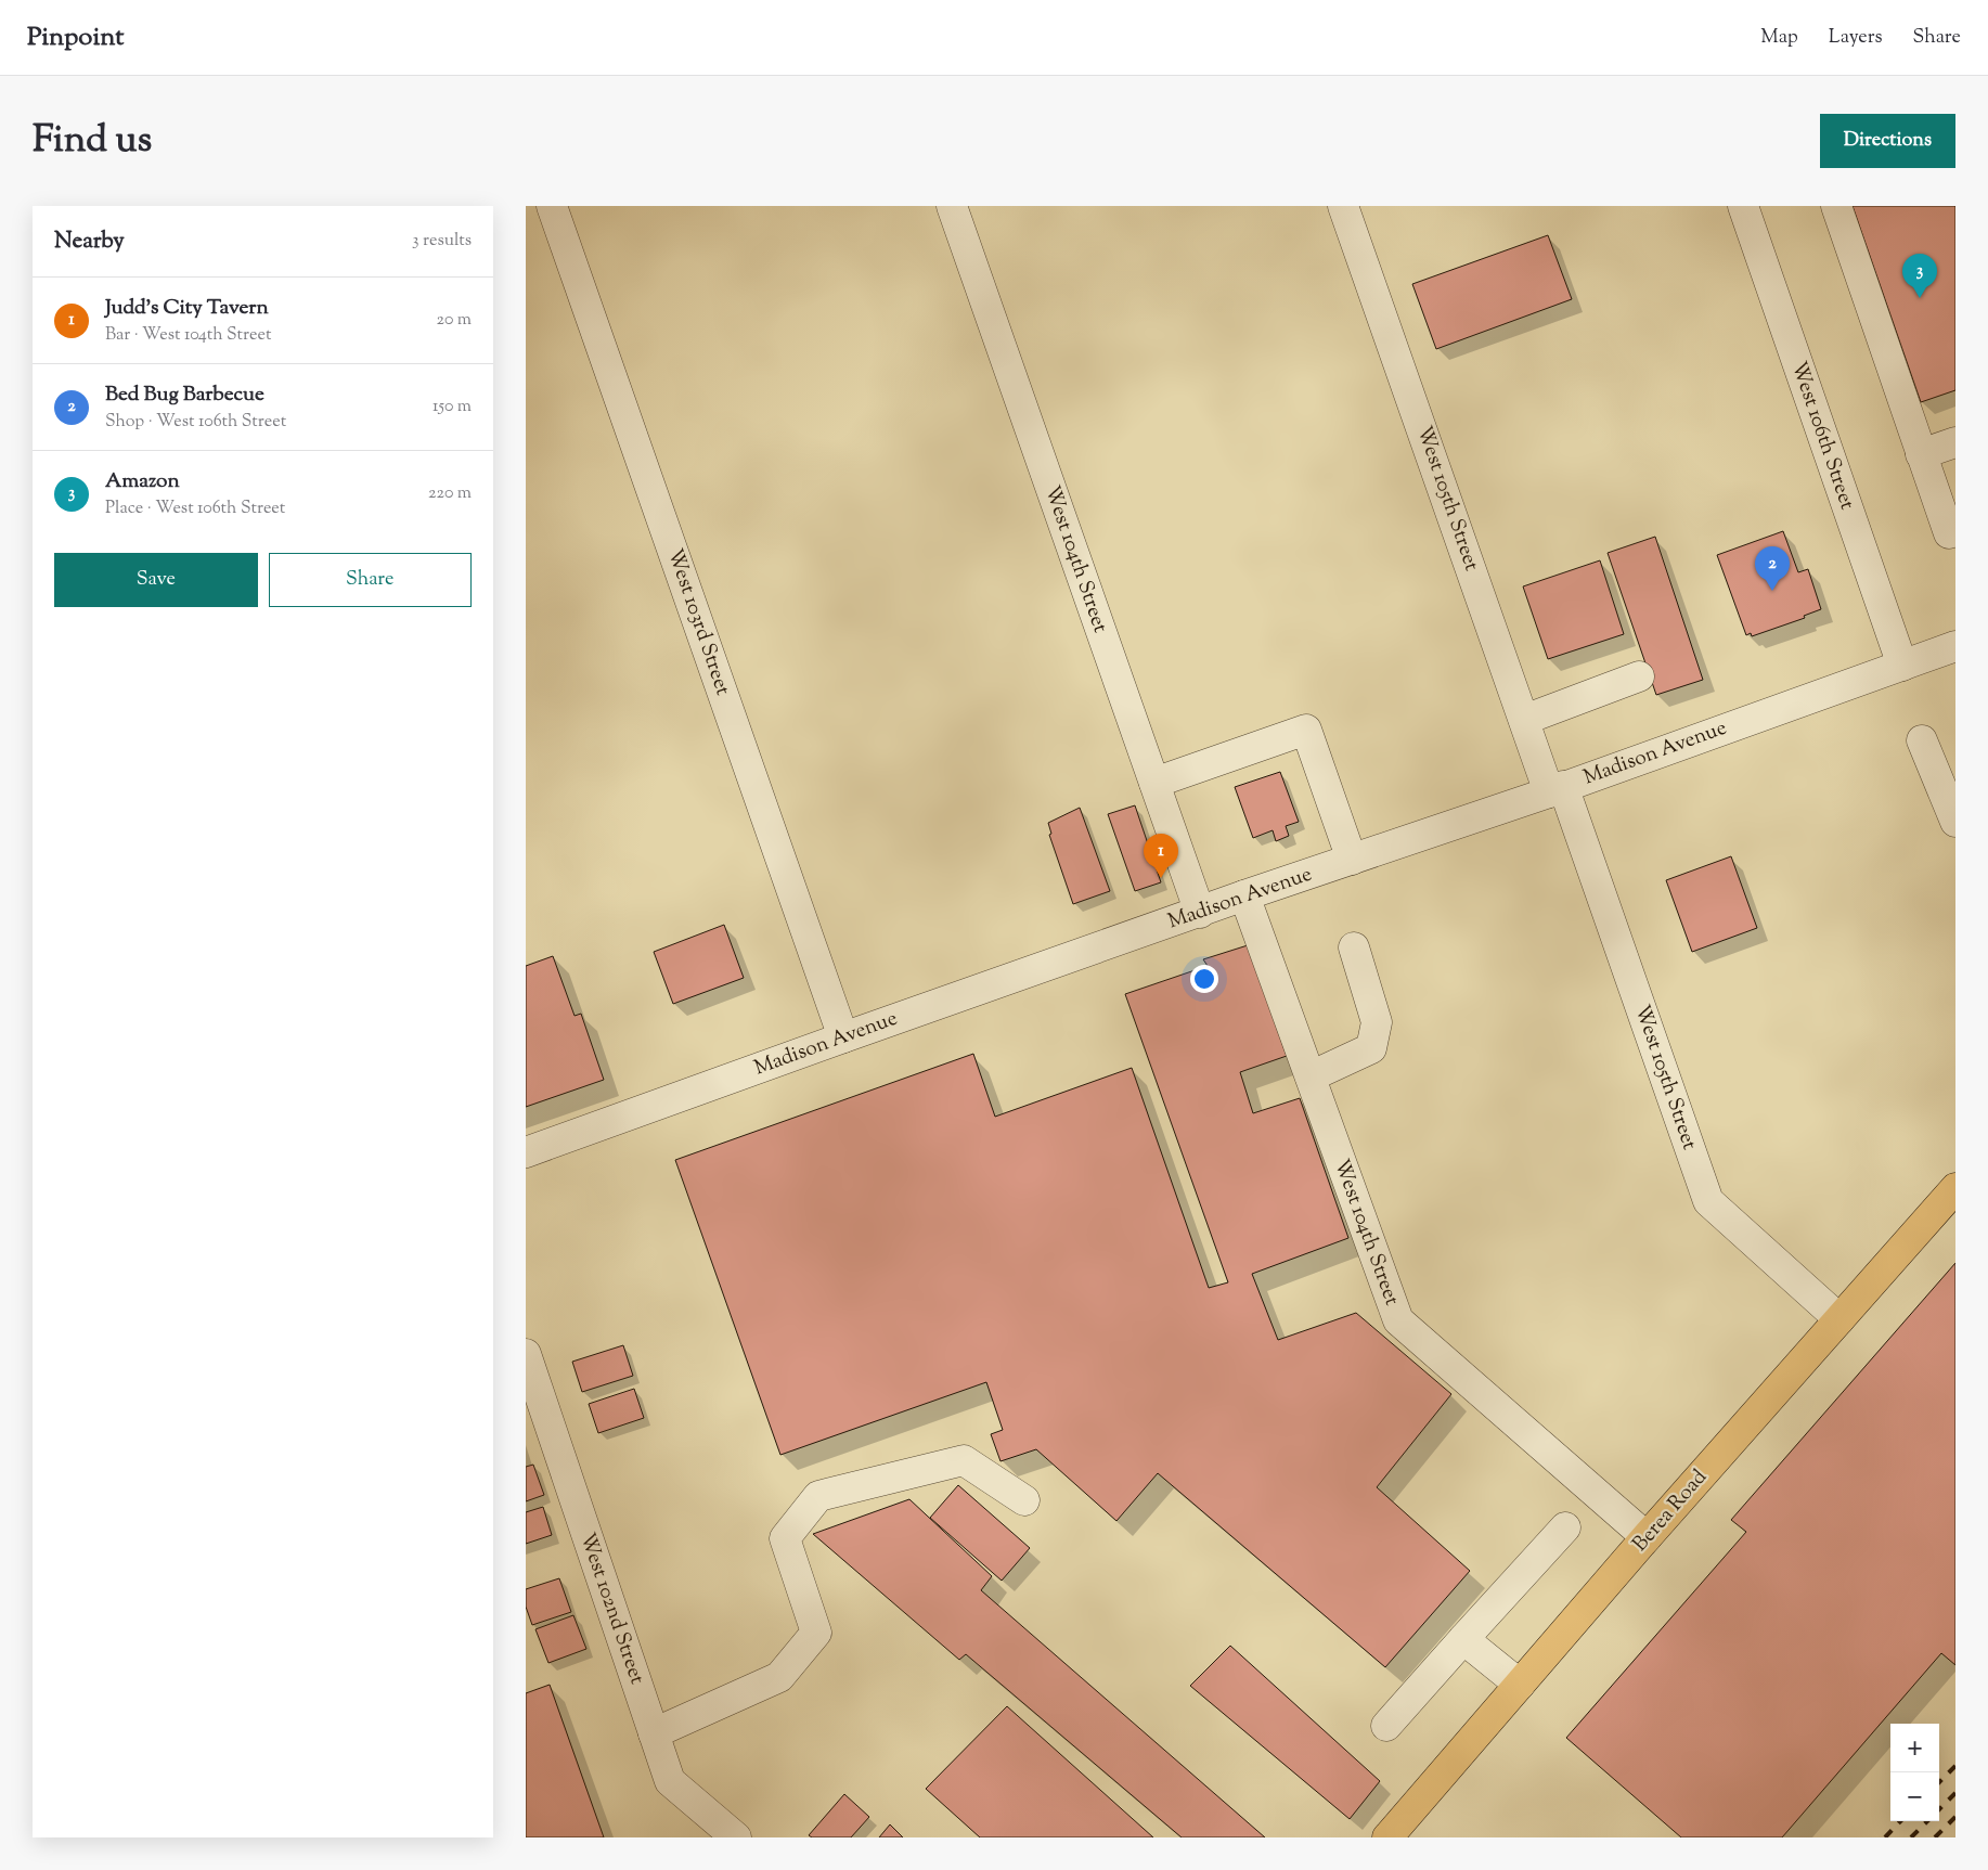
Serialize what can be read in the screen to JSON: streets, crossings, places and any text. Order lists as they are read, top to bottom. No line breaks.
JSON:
{"streets":{"main road":["Berea Road"],"street":["West 106th Street","West 105th Street","West 104th Street","West 103rd Street","Madison Avenue","West 102nd Street"]},"crossings":[["West 106th Street","Madison Avenue"],["West 105th Street","Madison Avenue"],["West 105th Street","Berea Road"],["West 104th Street","Madison Avenue"],["West 104th Street","Berea Road"],["West 103rd Street","Madison Avenue"]],"page":{"header":"Pinpoint","nav":["Map","Layers","Share"],"title":"Find us","buttons":["Directions",["Save","Share"]],"heading":["Nearby","3 results"],"pins":["3","2","1"],"list":[{"mark":"1","name":"Judd's City Tavern","note":"Bar · West 104th Street","value":"20 m"},{"mark":"2","name":"Bed Bug Barbecue","note":"Shop · West 106th Street","value":"150 m"},{"mark":"3","name":"Amazon","note":"Place · West 106th Street","value":"220 m"}],"map_buttons":["+","−"]}}
